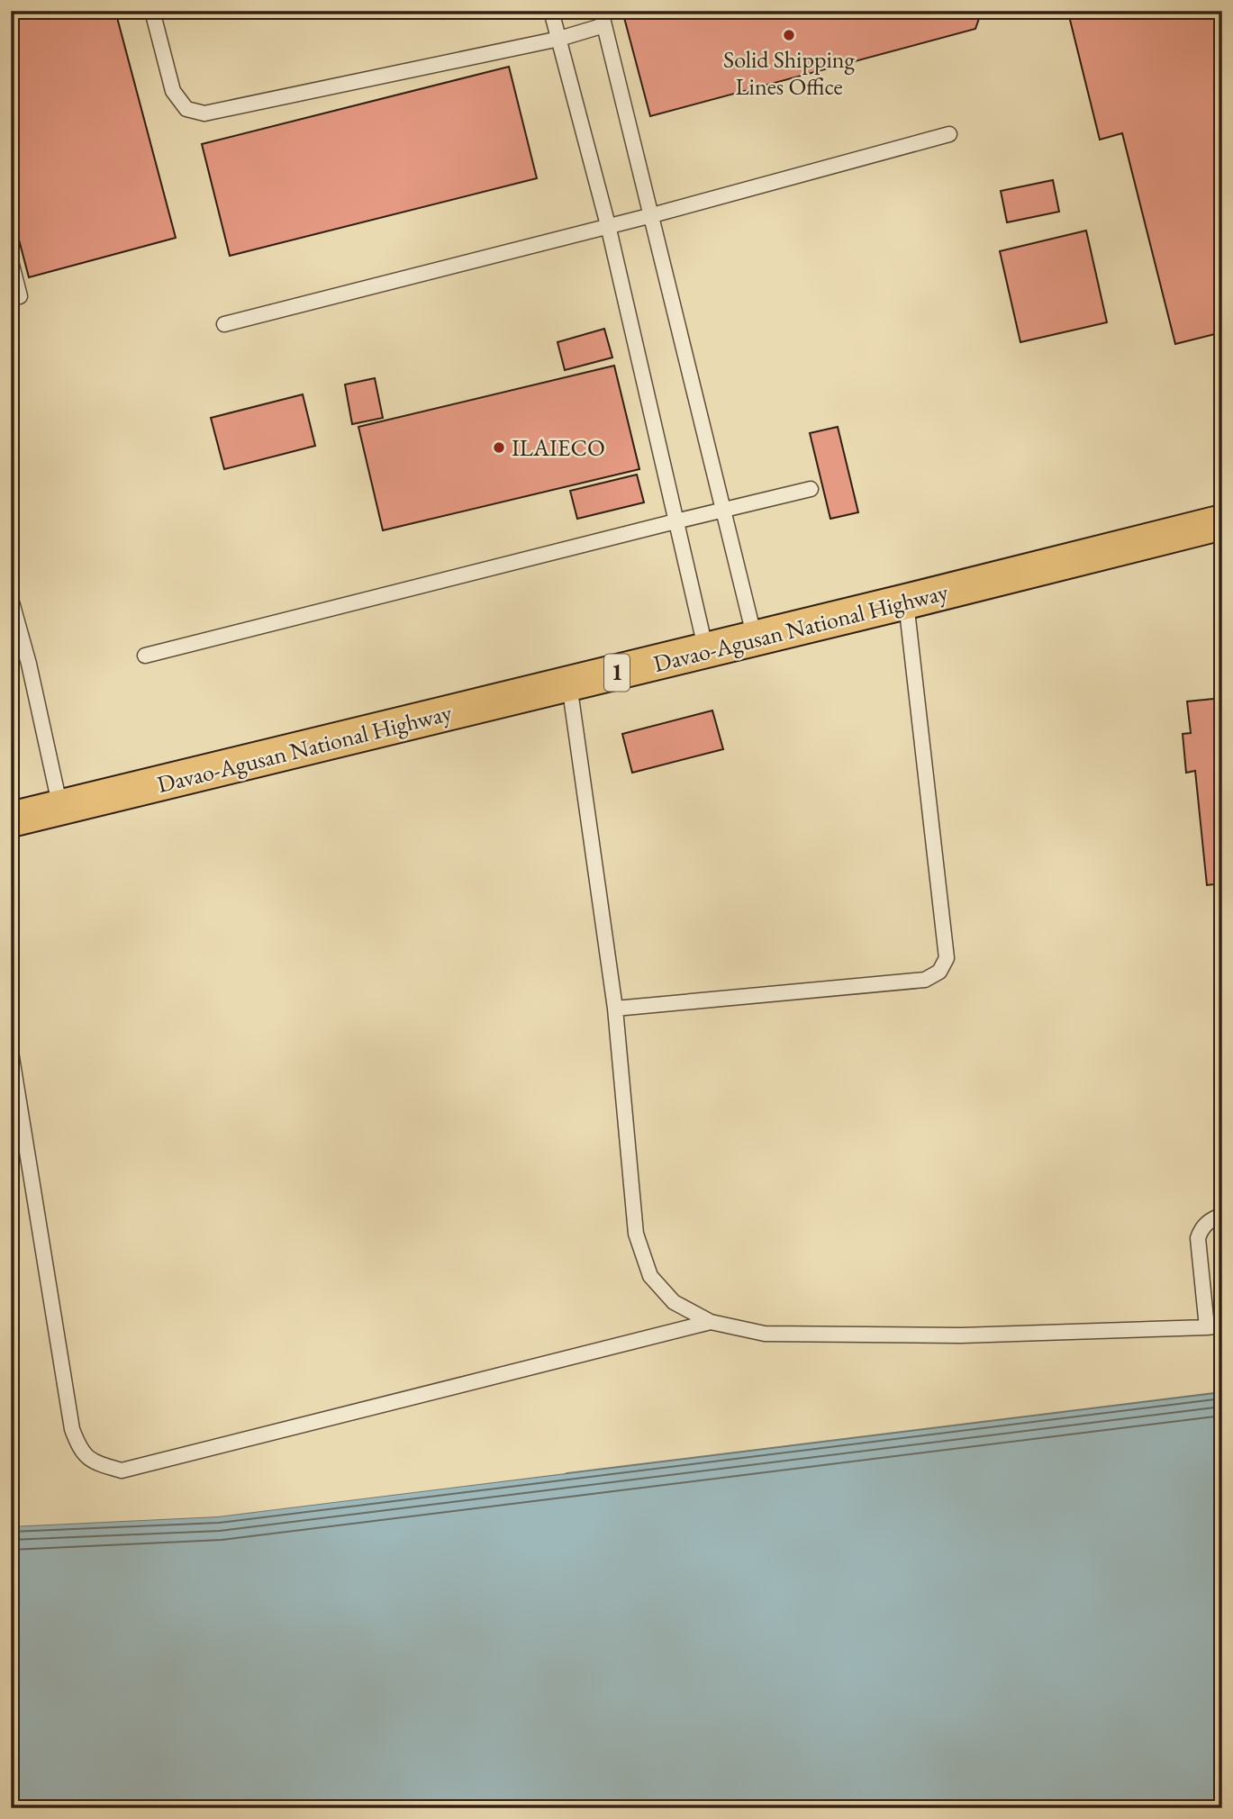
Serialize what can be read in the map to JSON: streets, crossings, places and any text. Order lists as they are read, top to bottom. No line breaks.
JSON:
{"streets":{"highway":["Davao-Agusan National Highway","1"]},"places":["Solid Shipping Lines Office","ILAIECO"]}
